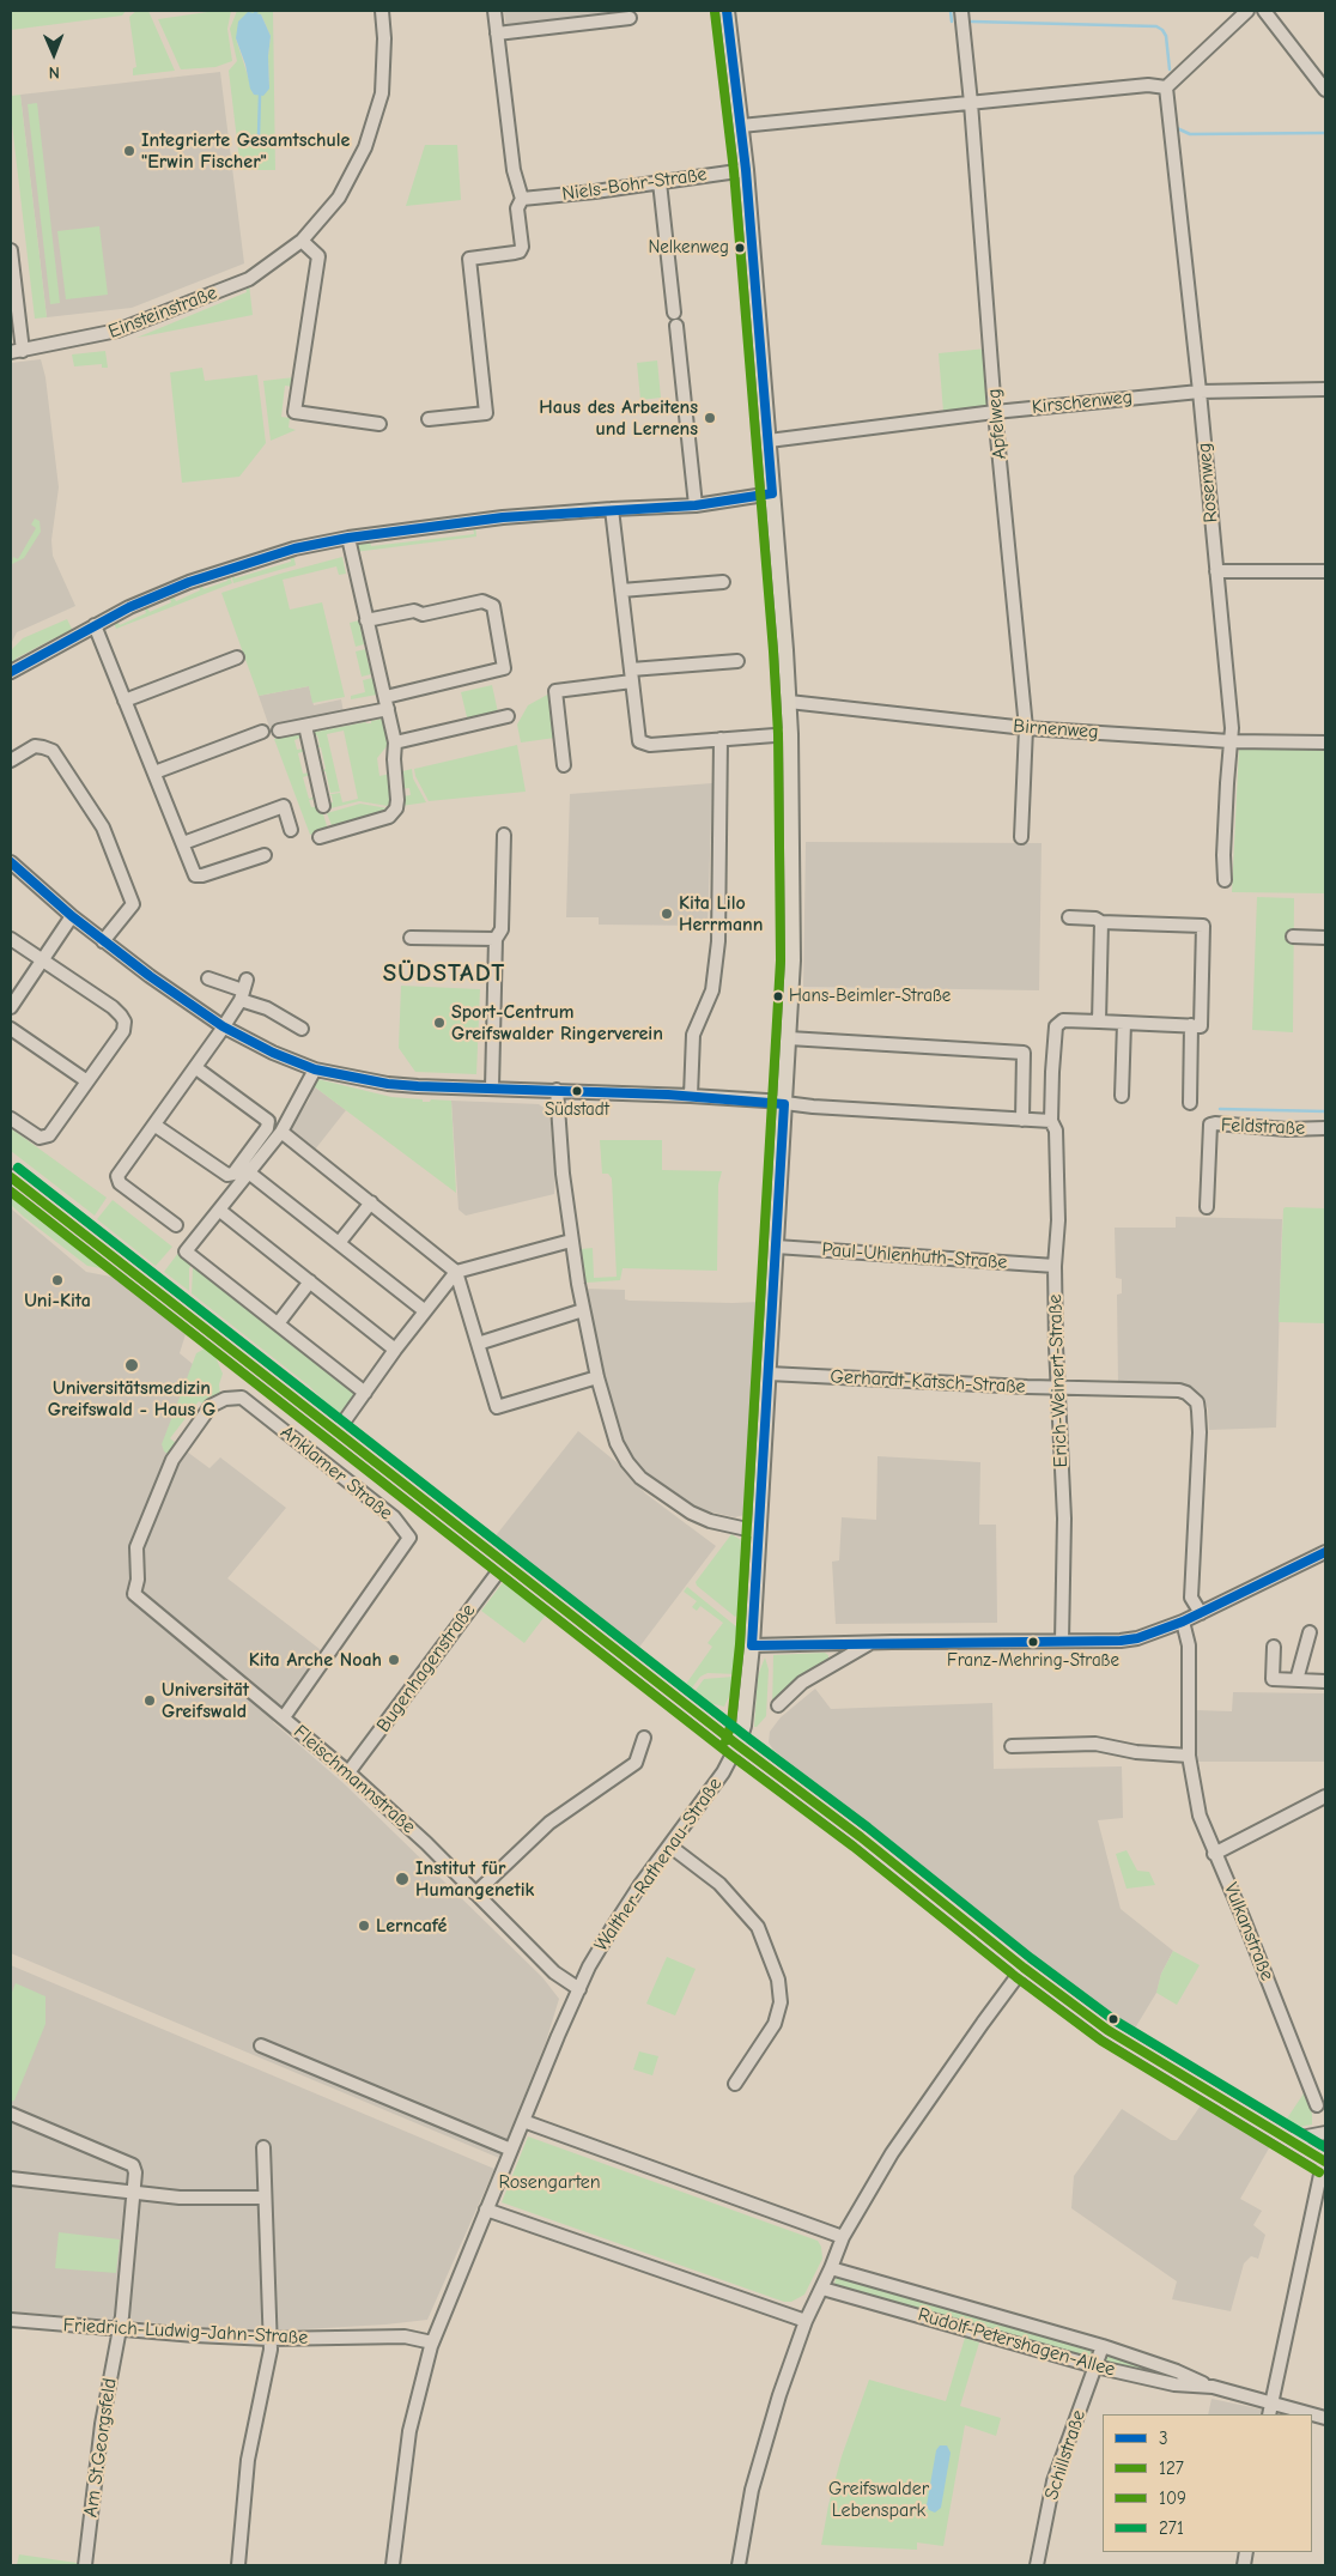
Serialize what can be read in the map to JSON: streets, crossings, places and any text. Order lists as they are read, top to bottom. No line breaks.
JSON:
{"streets":{"main road":["Anklamer Straße"],"street":["Niels-Bohr-Straße","Einsteinstraße","Kirschenweg","Apfelweg","Rosenweg","Birnenweg","Feldstraße","Paul-Uhlenhuth-Straße","Erich-Weinert-Straße","Gerhardt-Katsch-Straße","Bugenhagenstraße","Fleischmannstraße","Walther-Rathenau-Straße","Vulkanstraße","Friedrich-Ludwig-Jahn-Straße","Rudolf-Petershagen-Allee","Am St.Georgsfeld","Schillstraße"]},"crossings":[["Kirschenweg","Apfelweg"],["Kirschenweg","Rosenweg"],["Apfelweg","Birnenweg"],["Rosenweg","Birnenweg"],["Paul-Uhlenhuth-Straße","Erich-Weinert-Straße"],["Erich-Weinert-Straße","Gerhardt-Katsch-Straße"],["Anklamer Straße","Bugenhagenstraße"],["Anklamer Straße","Fleischmannstraße"],["Anklamer Straße","Walther-Rathenau-Straße"],["Bugenhagenstraße","Fleischmannstraße"],["Fleischmannstraße","Walther-Rathenau-Straße"],["Walther-Rathenau-Straße","Friedrich-Ludwig-Jahn-Straße"],["Friedrich-Ludwig-Jahn-Straße","Am St.Georgsfeld"],["Rudolf-Petershagen-Allee","Schillstraße"]],"districts":["SÜDSTADT"],"parks":["Rosengarten","Greifswalder Lebenspark"],"places":["Integrierte Gesamtschule \"Erwin Fischer\"","Nelkenweg","Haus des Arbeitens und Lernens","Kita Lilo Herrmann","Hans-Beimler-Straße","Sport-Centrum Greifswalder Ringerverein","Südstadt","Uni-Kita","Universitätsmedizin Greifswald - Haus G","Franz-Mehring-Straße","Kita Arche Noah","Universität Greifswald","Institut für Humangenetik","Lerncafé"],"lines":["transit line 3","transit line 127","transit line 271","transit line 109"],"legend":["3","127","109","271"],"north":"bottom"}
